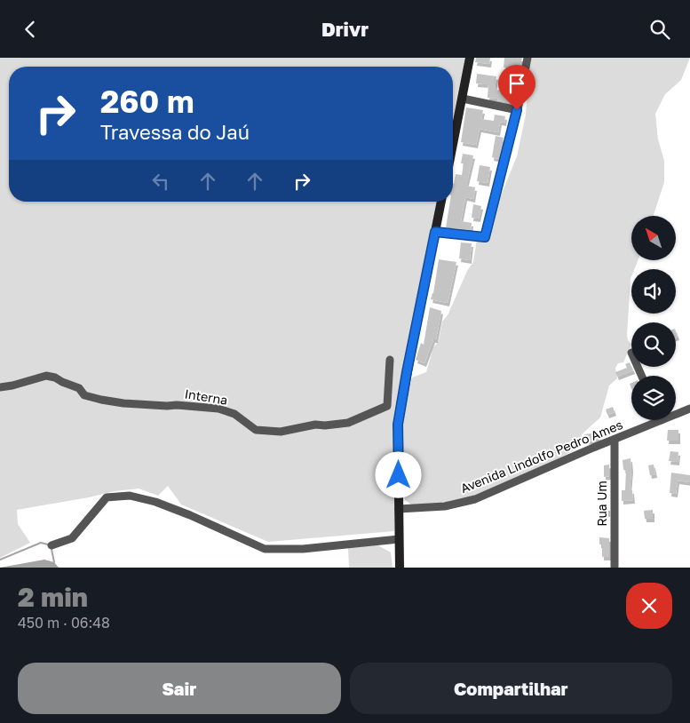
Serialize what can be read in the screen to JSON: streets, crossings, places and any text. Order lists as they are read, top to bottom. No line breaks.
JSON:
{"streets":{"street":["Interna","Avenida Lindolfo Pedro Ames","Rua Um"]},"crossings":[["Avenida Lindolfo Pedro Ames","Rua Um"]],"north":"top left","page":{"header":"Drivr","turn":["260 m","Travessa do Jaú"],"heading":["2 min","450 m · 06:48"],"buttons":["Sair","Compartilhar"]}}
